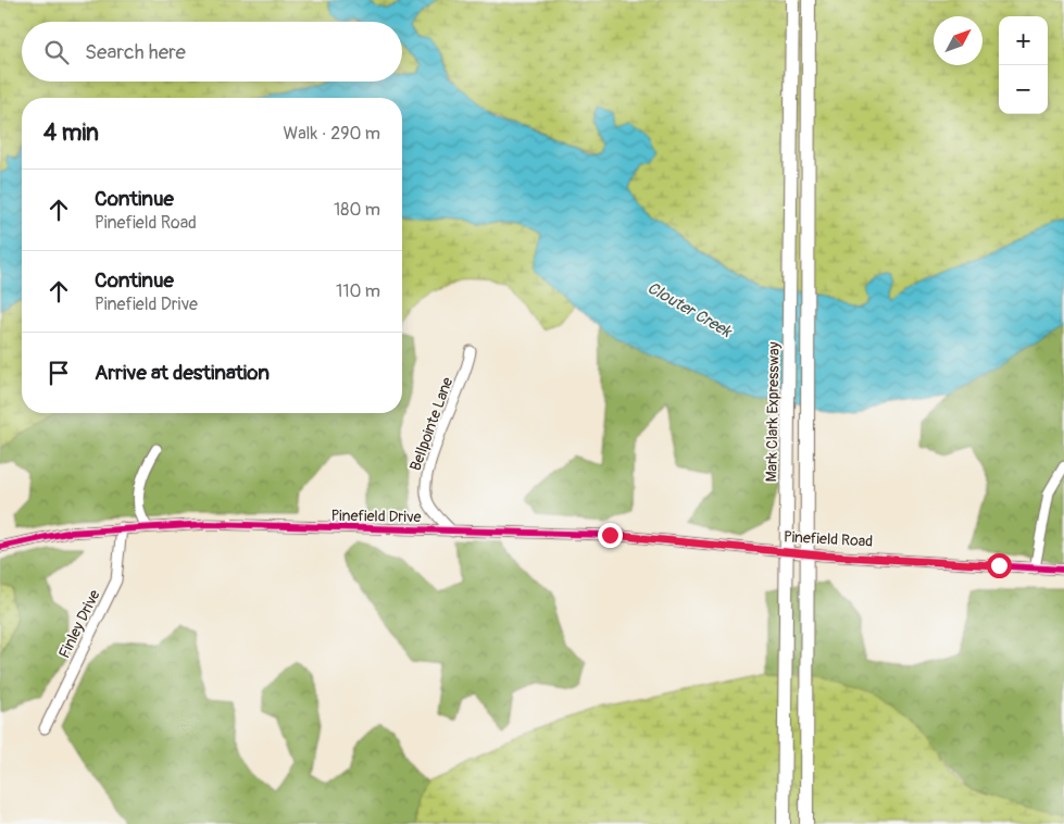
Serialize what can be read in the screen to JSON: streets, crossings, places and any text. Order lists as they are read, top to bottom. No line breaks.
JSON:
{"streets":{"highway":["Mark Clark Expressway"],"street":["Bellpointe Lane","Pinefield Drive","Pinefield Road","Finley Drive"]},"crossings":[["Bellpointe Lane","Pinefield Drive"],["Pinefield Drive","Pinefield Road"],["Pinefield Drive","Finley Drive"]],"water":["Clouter Creek"],"north":"top right","page":{"map_buttons":["+","−"],"search":"Search here","heading":["4 min","Walk · 290 m"],"list":[["Continue","Pinefield Road","180 m"],["Continue","Pinefield Drive","110 m"],"Arrive at destination"]}}
